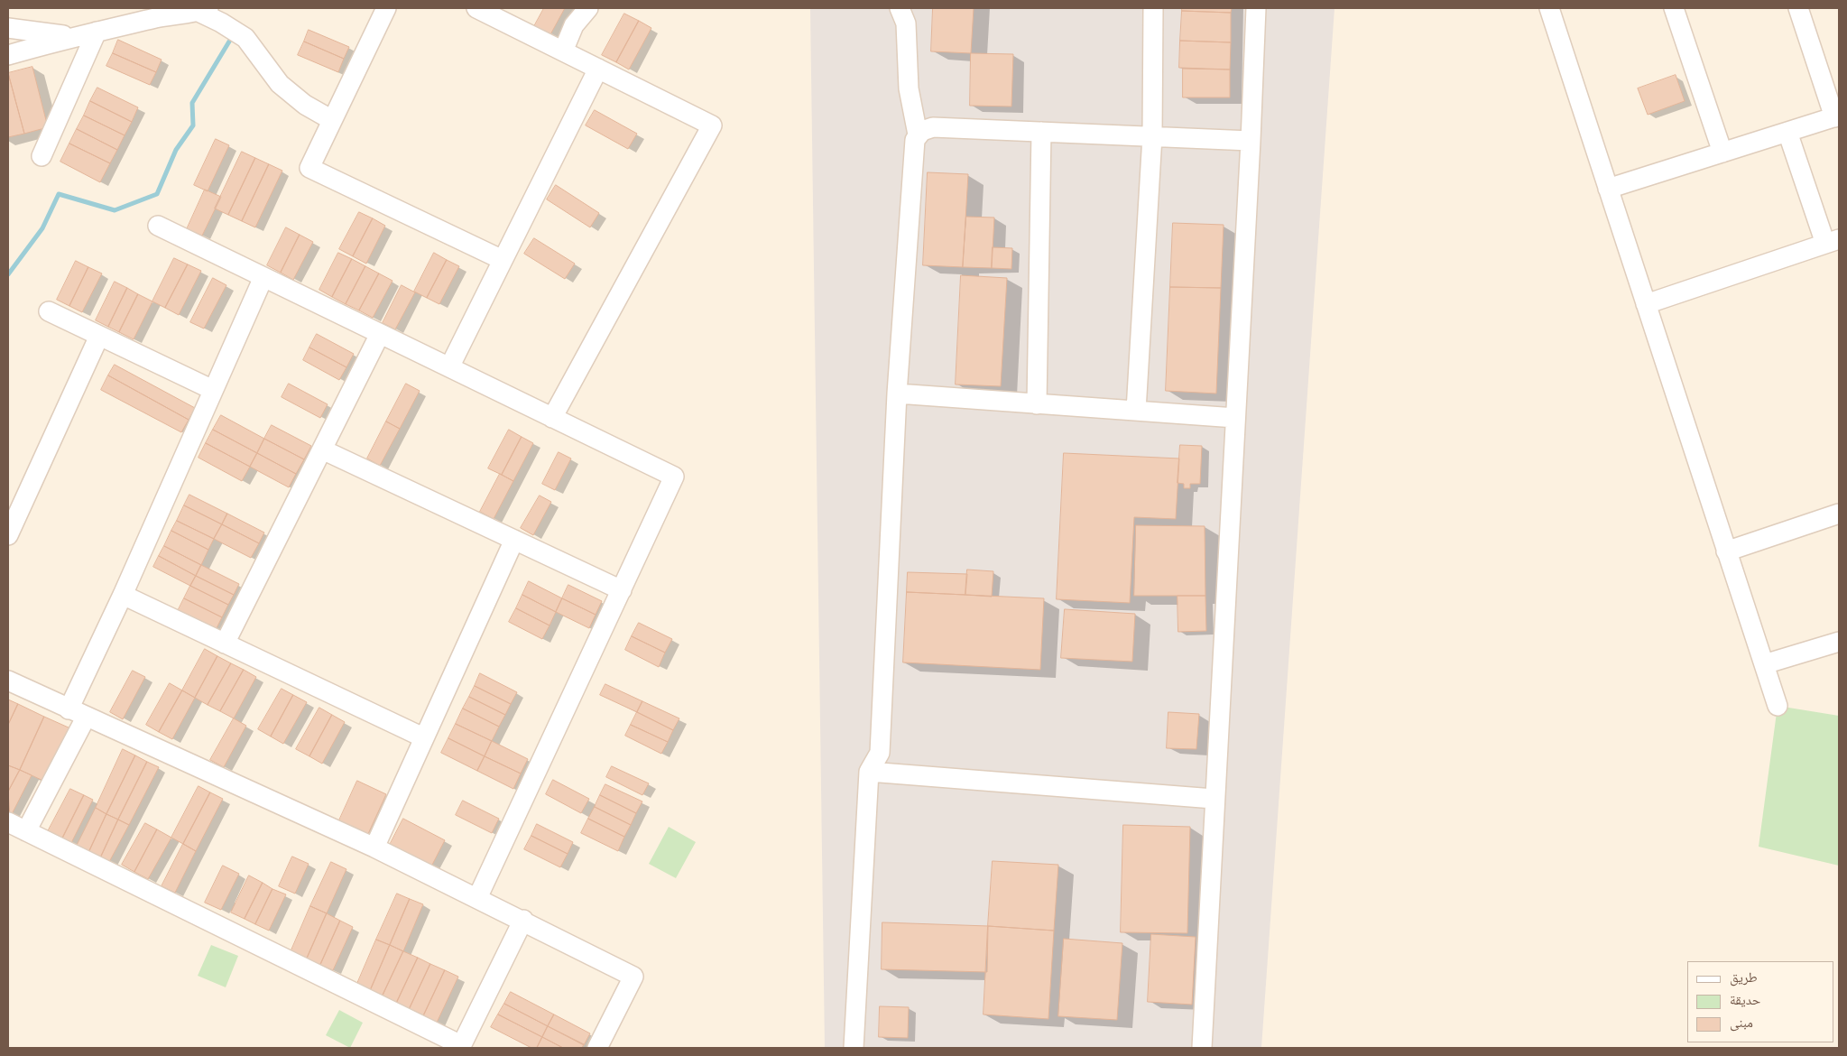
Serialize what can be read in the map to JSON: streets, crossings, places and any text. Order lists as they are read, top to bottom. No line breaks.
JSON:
{"legend":["طريق","حديقة","مبنى"]}
